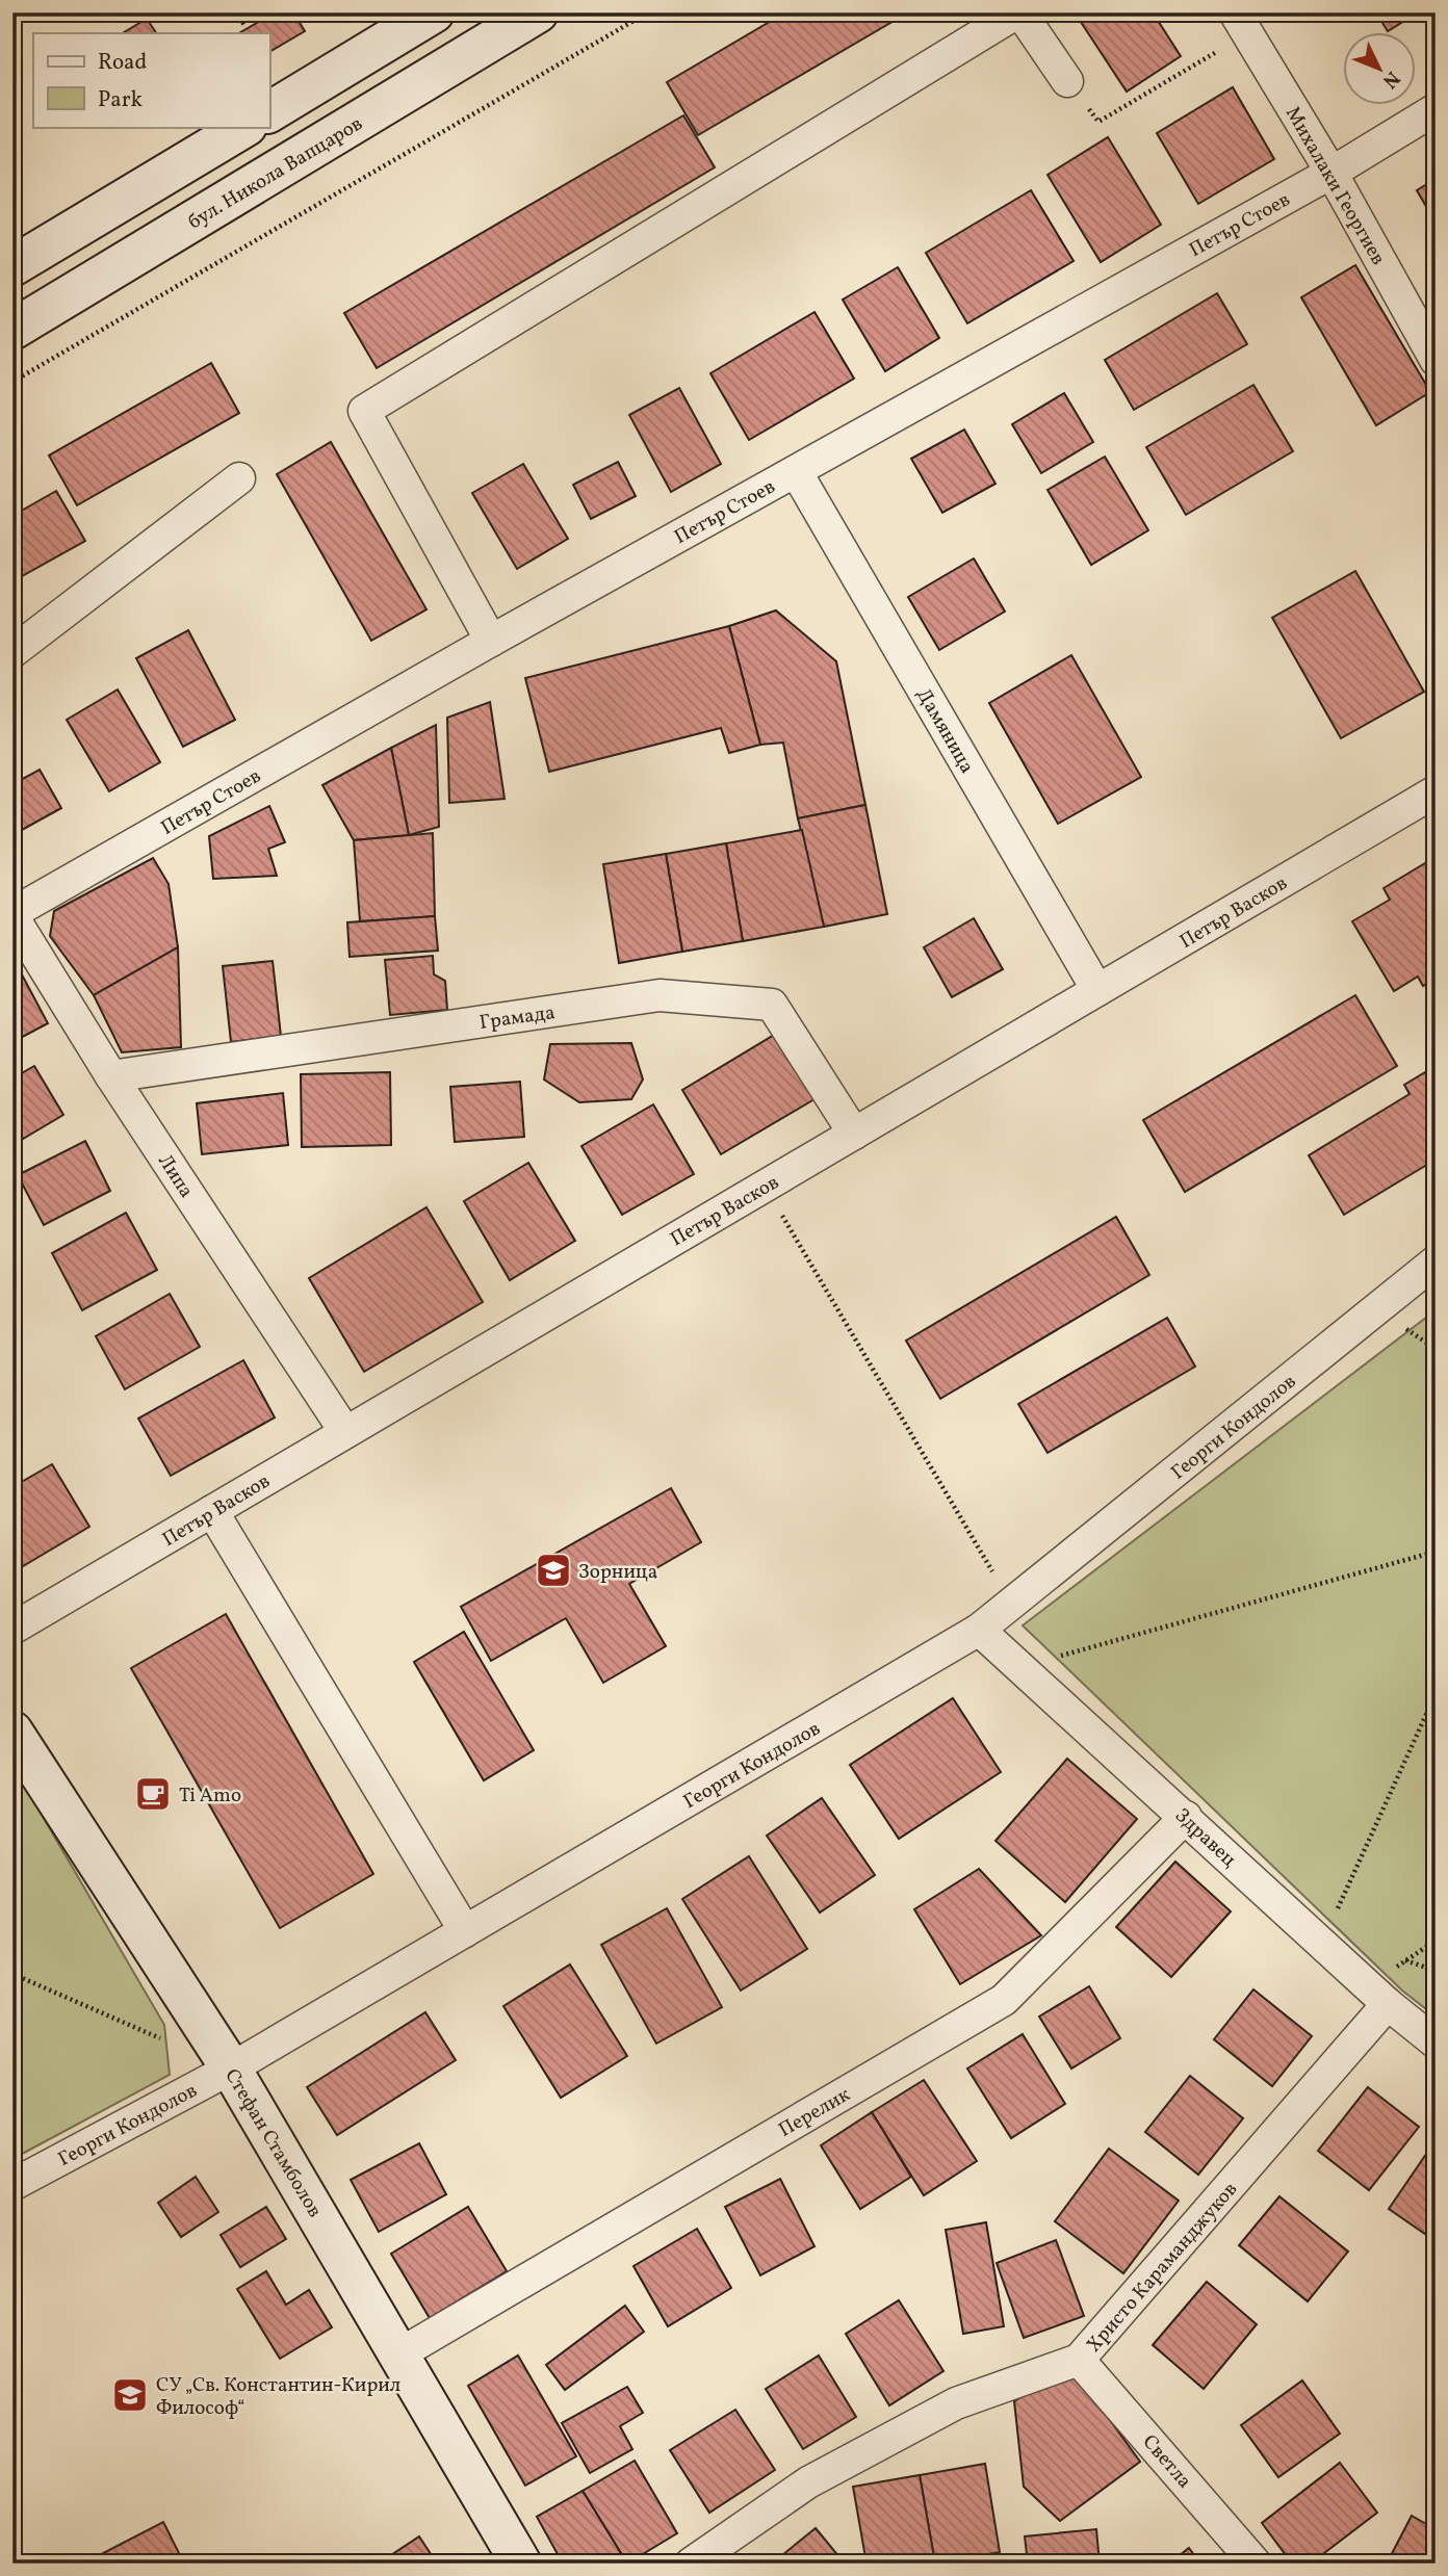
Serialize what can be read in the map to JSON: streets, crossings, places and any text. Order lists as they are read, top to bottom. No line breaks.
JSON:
{"streets":{"street":["бул. Никола Вапцаров","Михалаки Георгиев","Петър Стоев","Дамяница","Петър Васков","Грамада","Липа","Георги Кондолов","Здравец","Перелик","Стефан Стамболов","Христо Караманджуков","Светла"]},"crossings":[["Михалаки Георгиев","Петър Стоев"],["Петър Стоев","Дамяница"],["Петър Стоев","Липа"],["Дамяница","Петър Васков"],["Петър Васков","Грамада"],["Петър Васков","Липа"],["Грамада","Липа"],["Георги Кондолов","Здравец"],["Георги Кондолов","Стефан Стамболов"],["Здравец","Перелик"],["Здравец","Христо Караманджуков"],["Перелик","Стефан Стамболов"],["Христо Караманджуков","Светла"]],"places":{"school or university":["Зорница","СУ „Св. Константин-Кирил Философ“"],"cafe":["Ti Amo"]},"legend":["Road","Park"],"north":"bottom right"}
